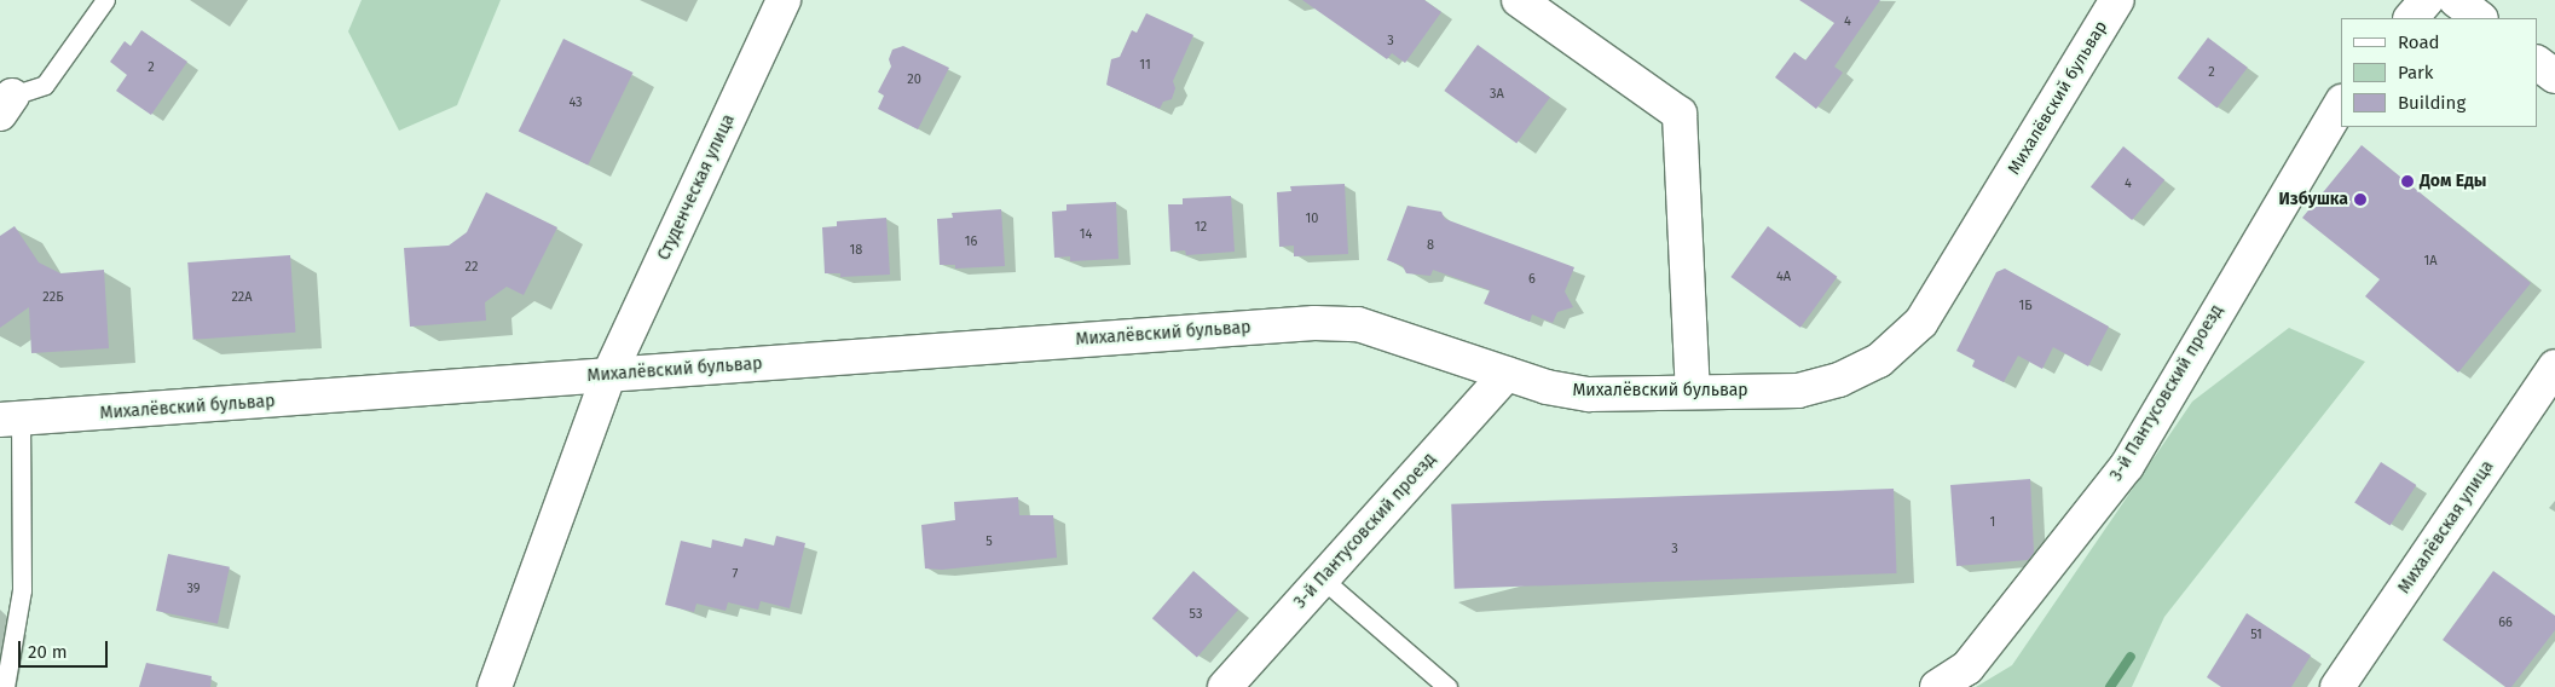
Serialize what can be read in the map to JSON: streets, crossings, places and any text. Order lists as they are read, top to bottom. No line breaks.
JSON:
{"streets":{"street":["Михалёвский бульвар","Студенческая улица","3-й Пантусовский проезд","Михалёвская улица"]},"crossings":[["Михалёвский бульвар","Студенческая улица"],["Михалёвский бульвар","3-й Пантусовский проезд"]],"places":["Дом Еды","Избушка"],"house_numbers":["4","3","11","2","2","20","3А","43","4","10","12","14","16","8","18","1А","22","4А","6","22Б","22А","1Б","1","5","3","7","39","53","66","51"],"legend":["Road","Park","Building"],"scale_bar":"20 m"}
